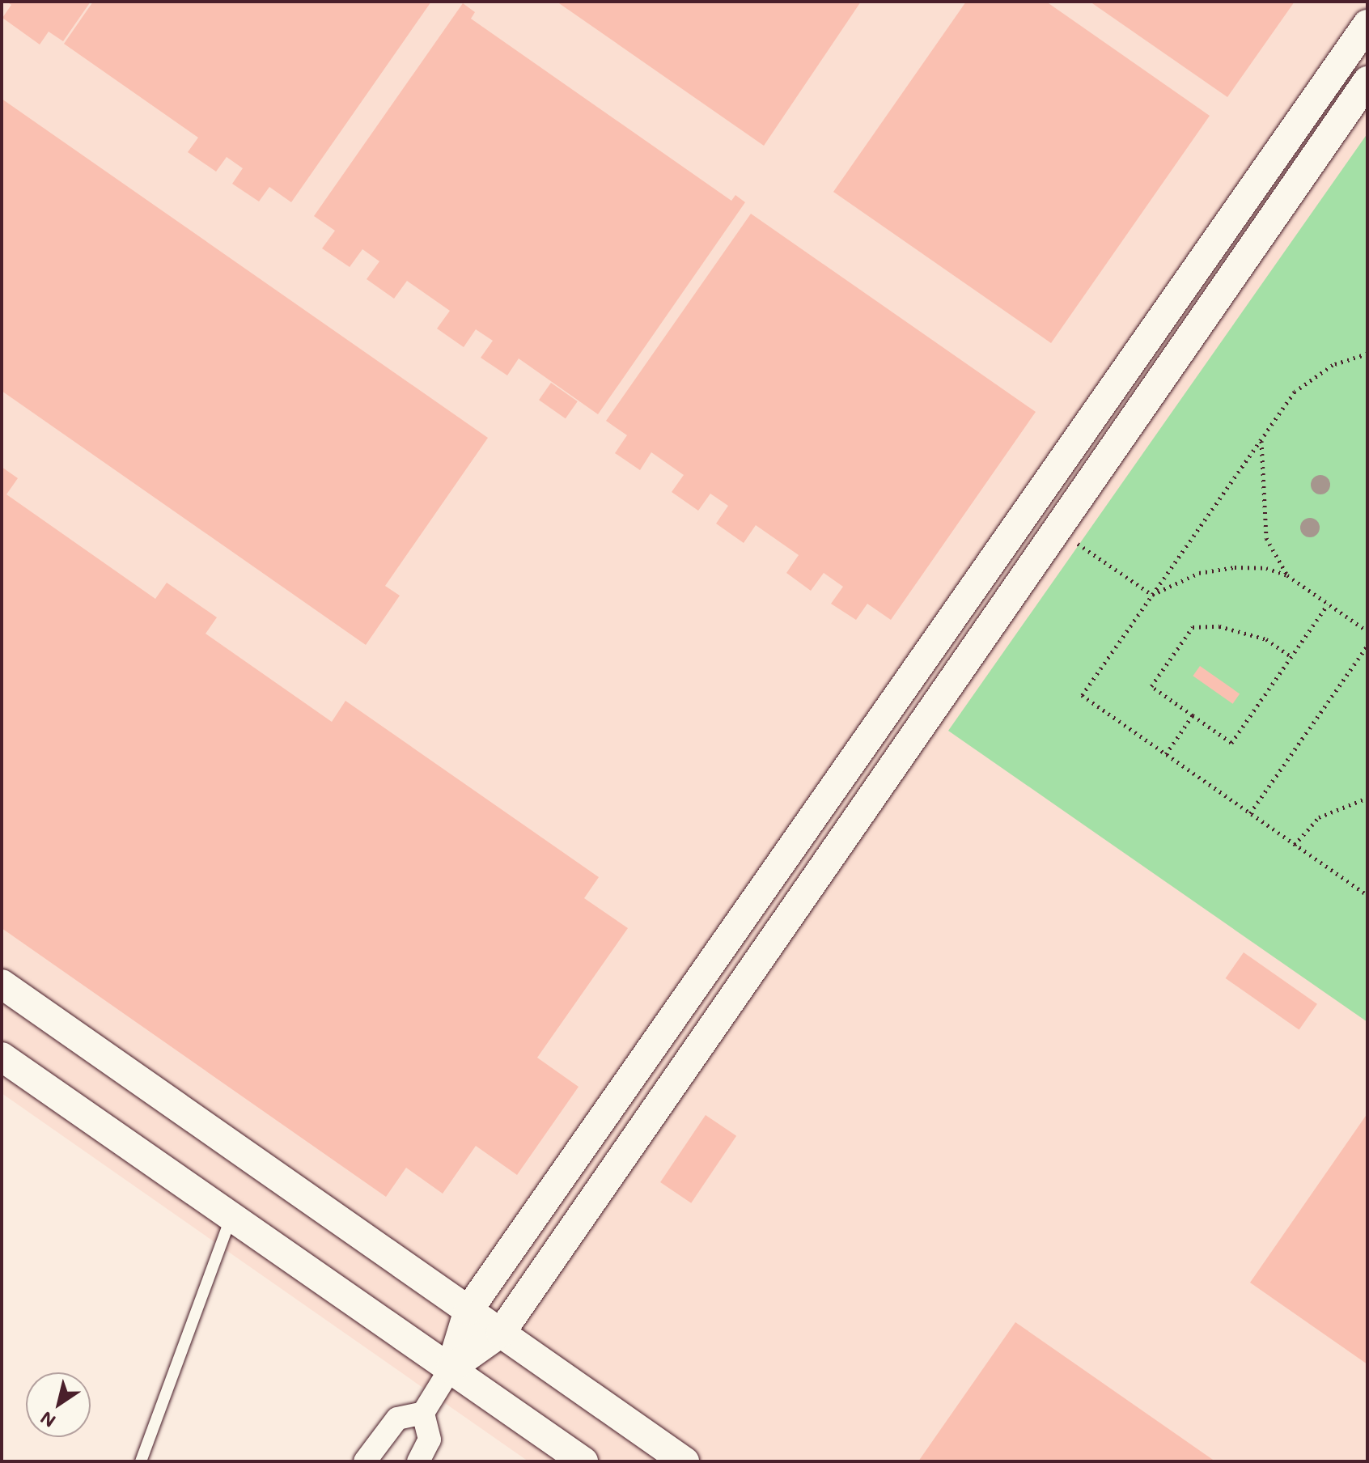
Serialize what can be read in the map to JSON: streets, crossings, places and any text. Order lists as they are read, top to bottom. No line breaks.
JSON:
{"north":"bottom left"}
